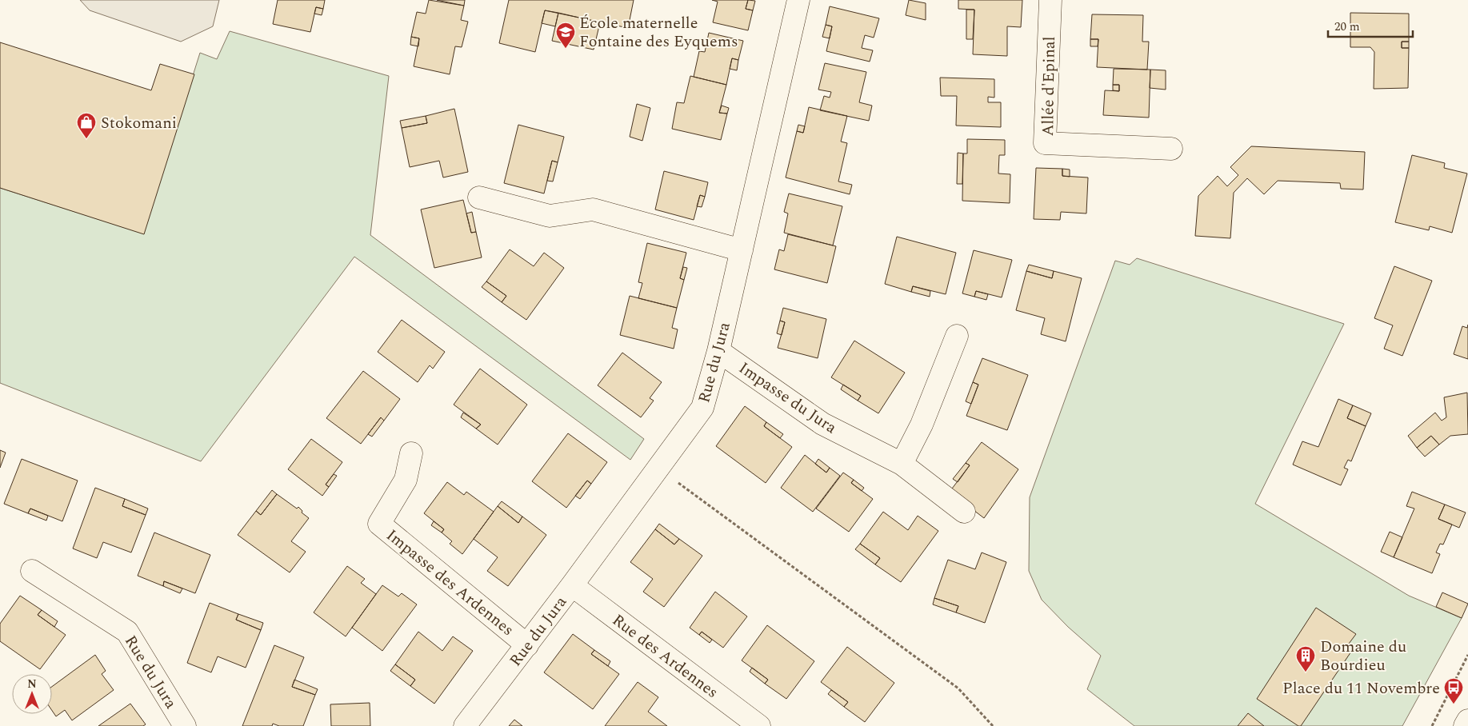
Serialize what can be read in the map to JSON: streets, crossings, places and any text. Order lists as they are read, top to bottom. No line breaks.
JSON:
{"streets":{"street":["Allée d'Epinal","Rue du Jura","Impasse du Jura","Impasse des Ardennes","Rue des Ardennes"]},"crossings":[["Rue du Jura","Impasse du Jura"],["Rue du Jura","Impasse des Ardennes"],["Rue du Jura","Rue des Ardennes"]],"places":{"school or university":["École maternelle Fontaine des Eyquems"],"shop":["Stokomani"],"building":["Domaine du Bourdieu"],"bus stop":["Place du 11 Novembre"]},"scale_bar":"20 m","north":"top"}
